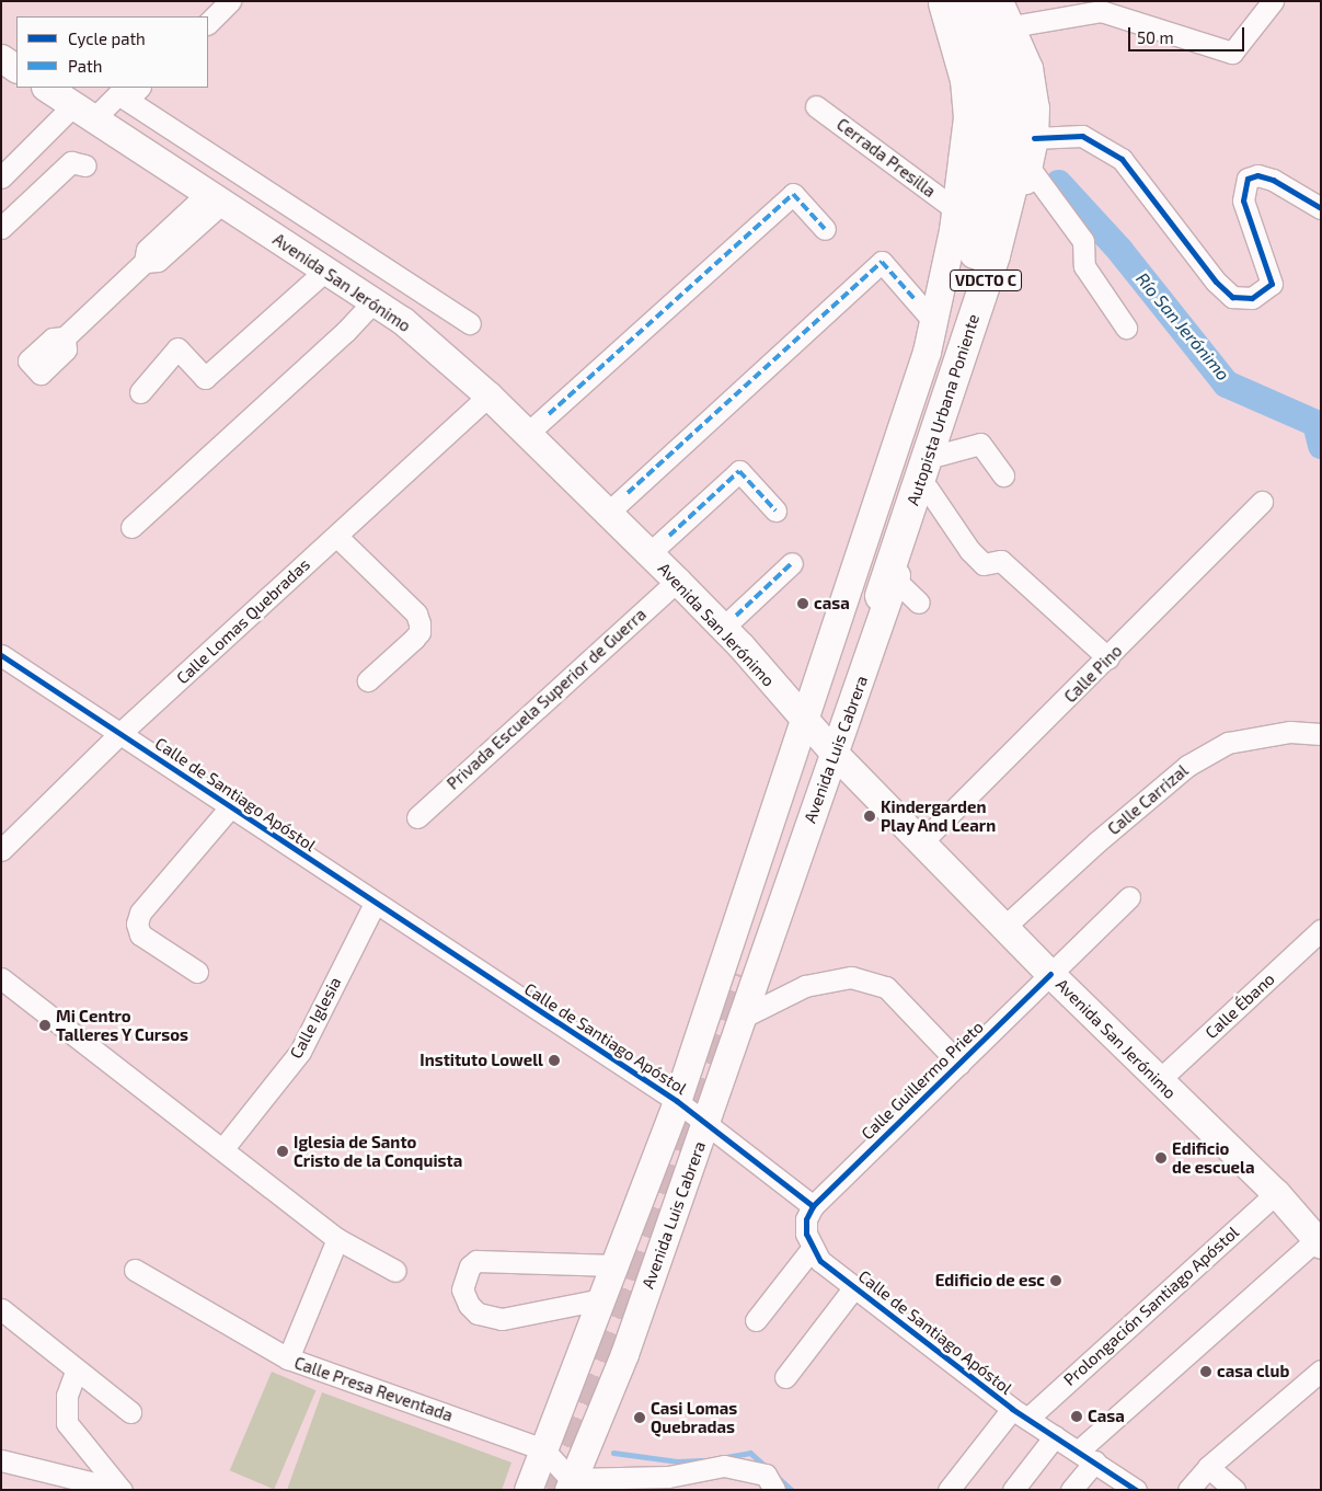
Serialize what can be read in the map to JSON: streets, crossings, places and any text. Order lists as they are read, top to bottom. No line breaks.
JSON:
{"streets":{"highway":["VDCTO C","Autopista Urbana Poniente"],"main road":["Avenida San Jerónimo","Avenida Luis Cabrera"],"street":["Cerrada Presilla","Calle Lomas Quebradas","Calle Pino","Privada Escuela Superior de Guerra","Calle de Santiago Apóstol","Calle Carrizal","Calle Ébano","Calle Iglesia","Calle Guillermo Prieto","Prolongación Santiago Apóstol","Calle Presa Reventada"]},"crossings":[["Avenida San Jerónimo","Calle Lomas Quebradas"],["Avenida San Jerónimo","Calle Pino"],["Avenida San Jerónimo","Privada Escuela Superior de Guerra"],["Avenida San Jerónimo","Avenida Luis Cabrera"],["Avenida San Jerónimo","Calle Carrizal"],["Avenida San Jerónimo","Calle Ébano"],["Avenida San Jerónimo","Calle Guillermo Prieto"],["Avenida San Jerónimo","Prolongación Santiago Apóstol"],["Autopista Urbana Poniente","Avenida Luis Cabrera"],["Calle Lomas Quebradas","Calle de Santiago Apóstol"],["Avenida Luis Cabrera","Calle de Santiago Apóstol"],["Avenida Luis Cabrera","Calle Guillermo Prieto"],["Avenida Luis Cabrera","Calle Presa Reventada"],["Calle de Santiago Apóstol","Calle Iglesia"],["Calle de Santiago Apóstol","Calle Guillermo Prieto"],["Calle de Santiago Apóstol","Prolongación Santiago Apóstol"]],"water":["Río San Jerónimo"],"places":["casa","Kindergarden Play And Learn","Mi Centro Talleres Y Cursos","Instituto Lowell","Iglesia de Santo Cristo de la Conquista","Edificio de escuela","Edificio de esc","casa club","Casa","Casi Lomas Quebradas"],"legend":["Cycle path","Path"],"scale_bar":"50 m"}
